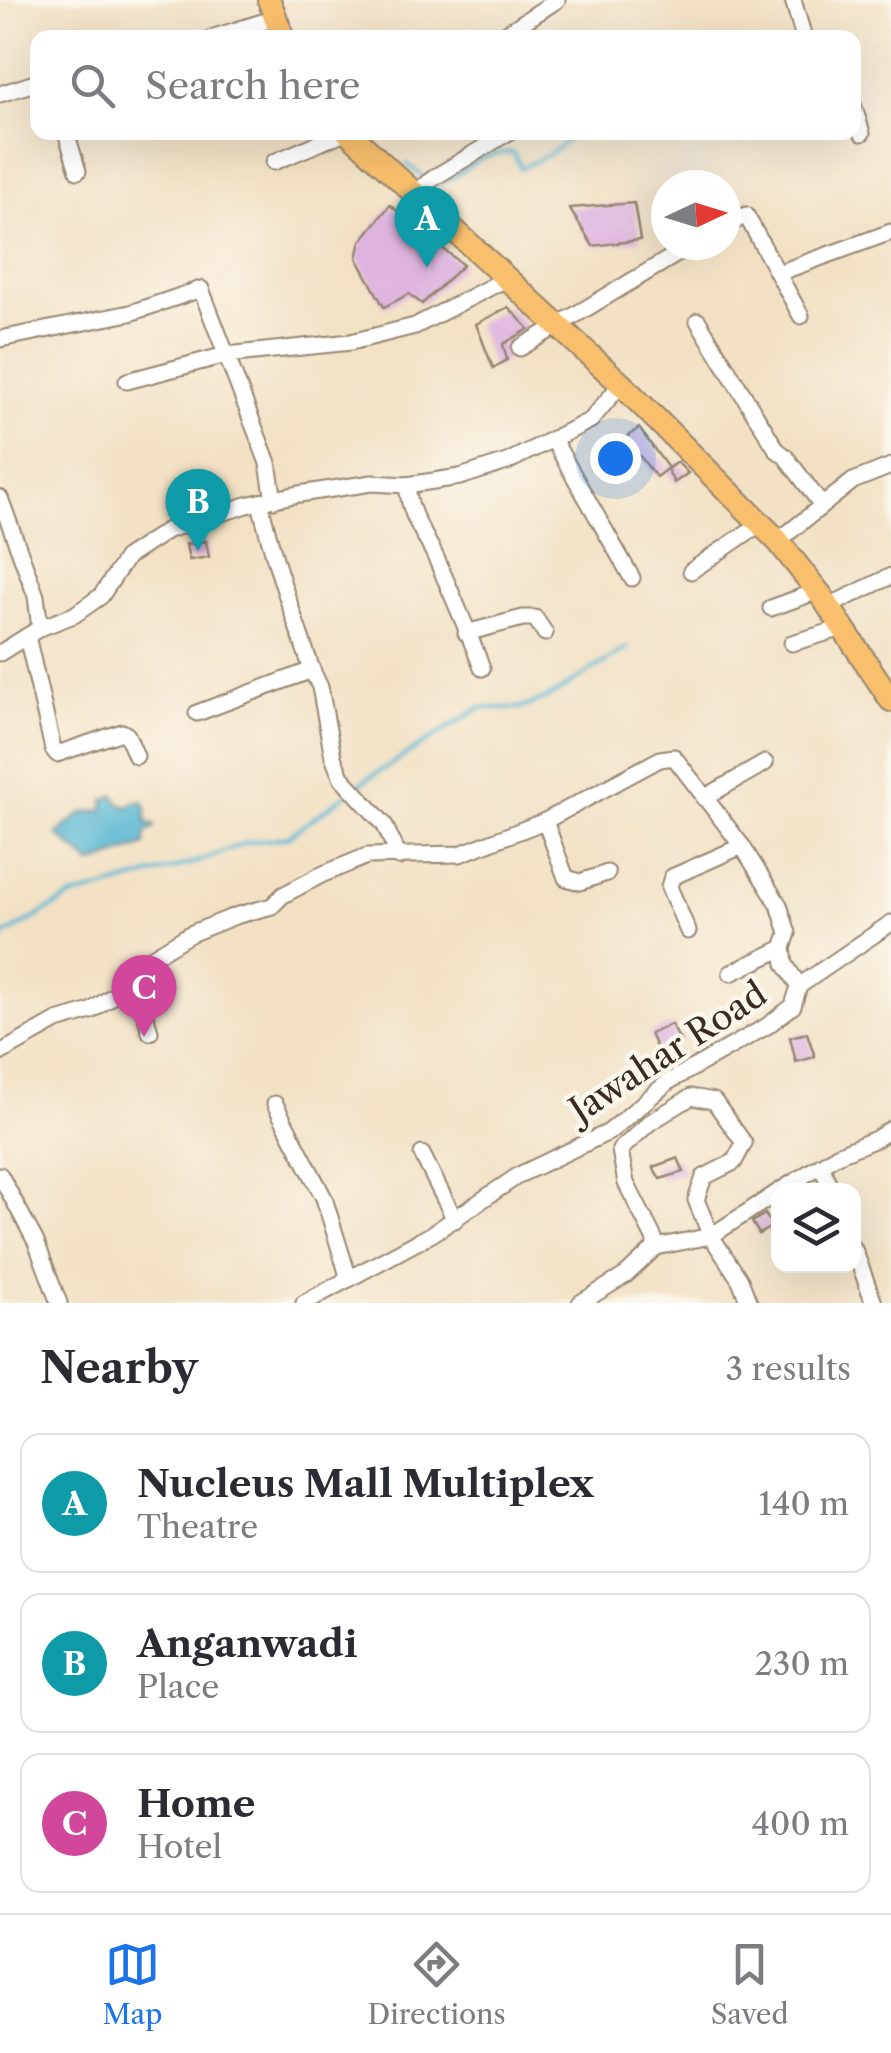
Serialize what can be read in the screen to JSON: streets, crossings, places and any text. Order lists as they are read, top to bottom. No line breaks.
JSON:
{"streets":{"street":["Jawahar Road"]},"north":"right","page":{"search":"Search here","pins":["A","B","C"],"heading":["Nearby","3 results"],"list":[{"mark":"A","name":"Nucleus Mall Multiplex","note":"Theatre","value":"140 m"},{"mark":"B","name":"Anganwadi","note":"Place","value":"230 m"},{"mark":"C","name":"Home","note":"Hotel","value":"400 m"}],"nav":["Map","Directions","Saved"]}}
